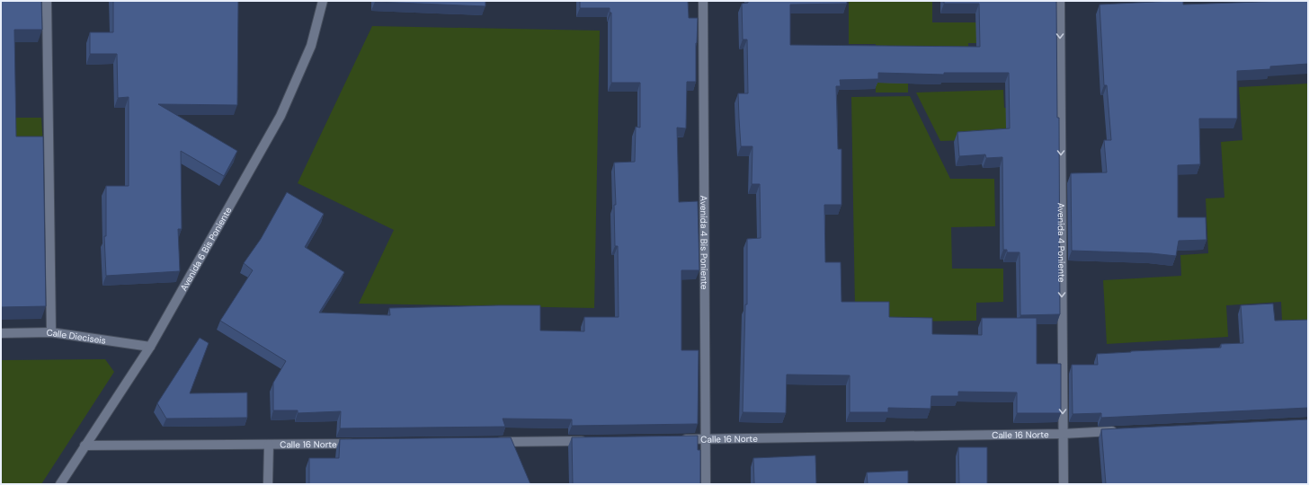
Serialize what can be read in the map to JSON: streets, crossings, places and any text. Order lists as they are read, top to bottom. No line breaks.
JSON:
{"streets":{"street":["Avenida 4 Bis Poniente","Avenida 4 Poniente","Avenida 6 Bis Poniente","Calle Dieciseis","Calle 16 Norte"]},"crossings":[["Avenida 4 Bis Poniente","Calle 16 Norte"],["Avenida 4 Poniente","Calle 16 Norte"],["Avenida 6 Bis Poniente","Calle Dieciseis"],["Avenida 6 Bis Poniente","Calle 16 Norte"]],"one_way":["Avenida 4 Poniente"]}
